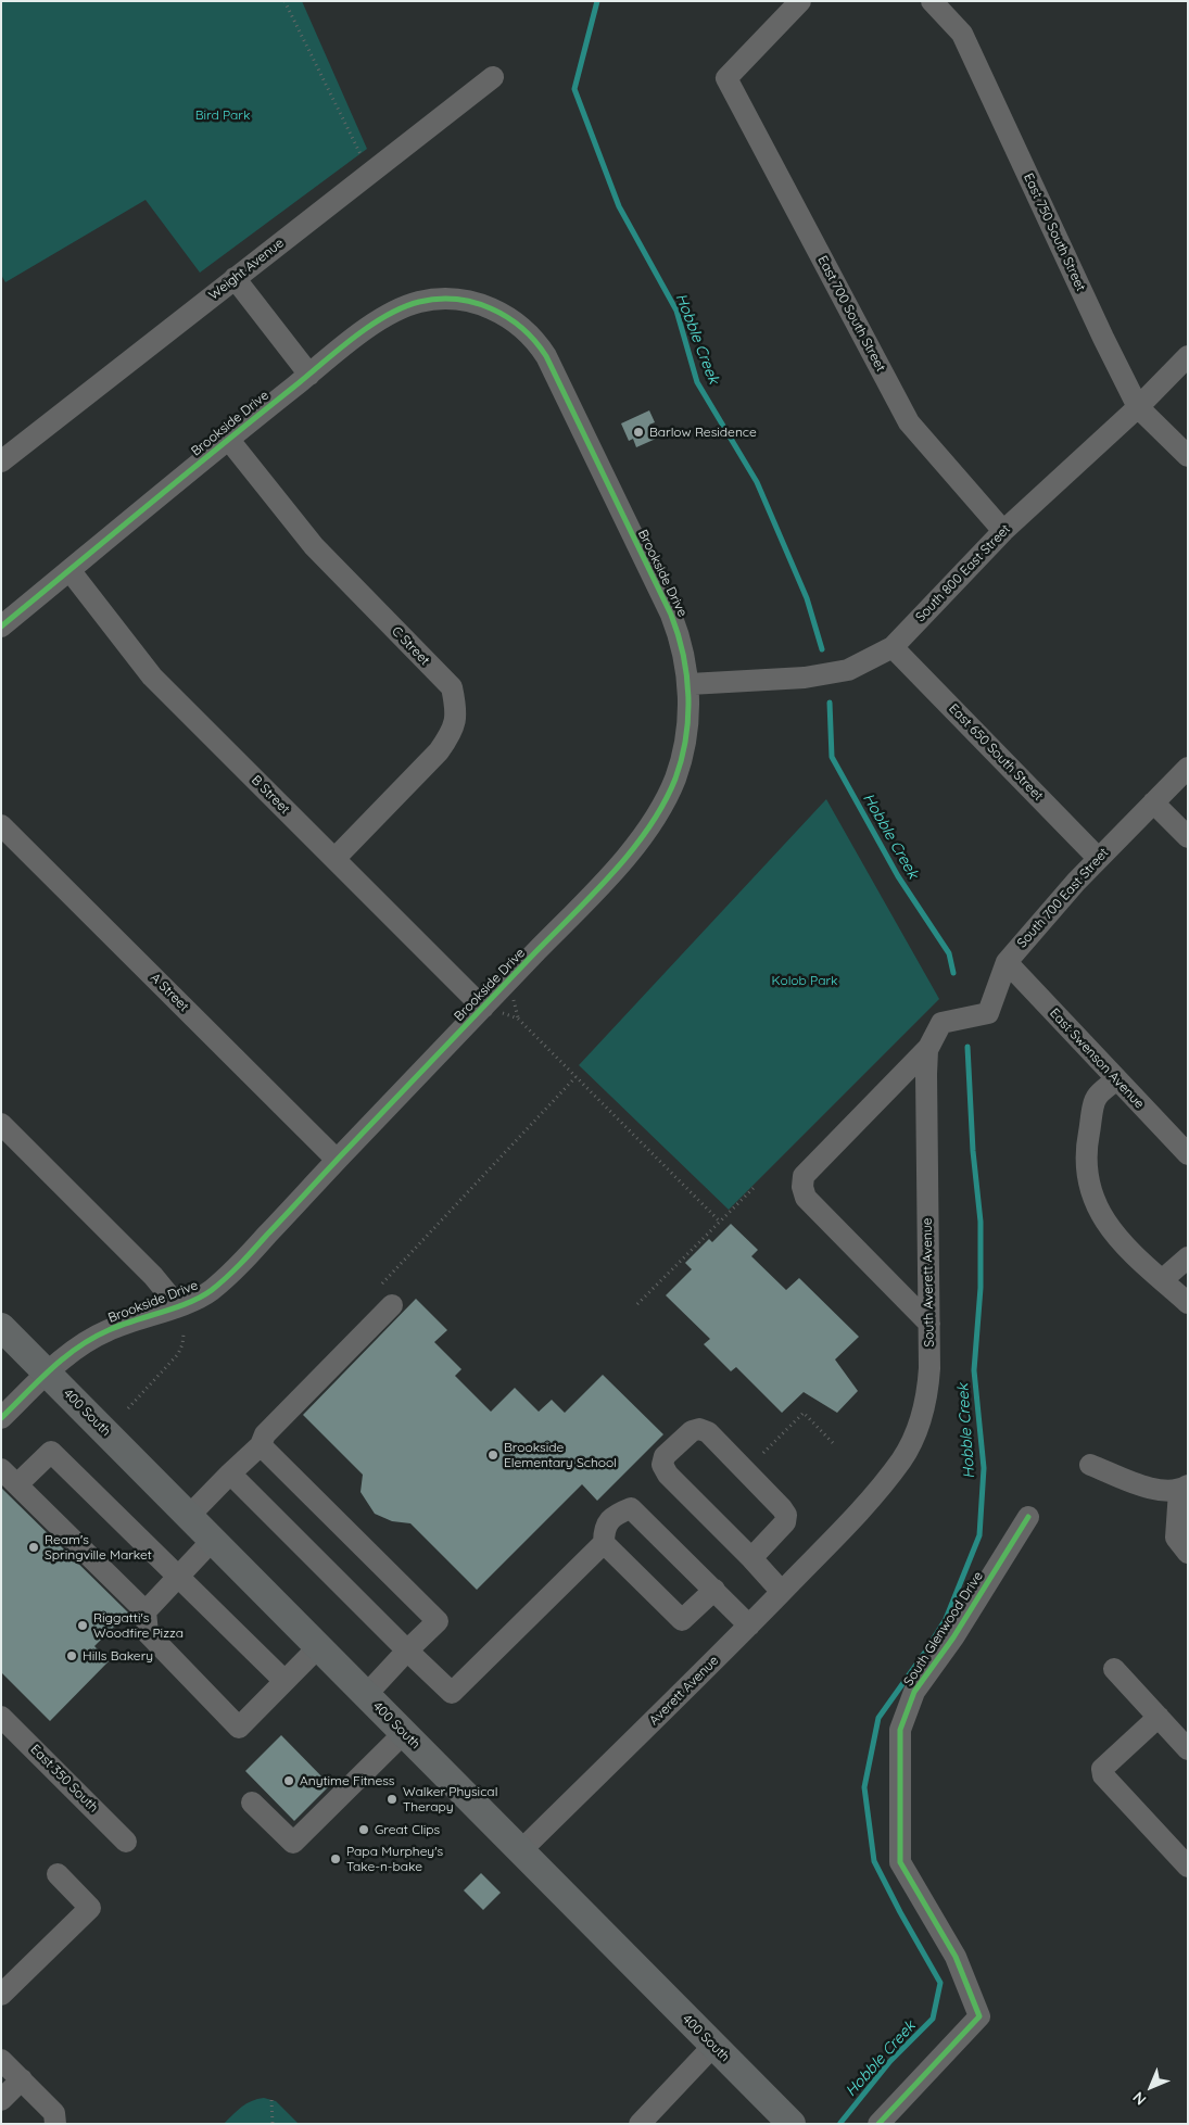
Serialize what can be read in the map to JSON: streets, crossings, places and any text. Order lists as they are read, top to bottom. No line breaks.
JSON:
{"streets":{"main road":["400 South"],"street":["East 750 South Street","Weight Avenue","East 700 South Street","Brookside Drive","South 800 East Street","C Street","East 650 South Street","B Street","South 700 East Street","A Street","East Swenson Avenue","South Averett Avenue","South Glenwood Drive","Averett Avenue","East 350 South"]},"crossings":[["East 750 South Street","South 800 East Street"],["East 700 South Street","South 800 East Street"],["Brookside Drive","South 800 East Street"],["Brookside Drive","C Street"],["Brookside Drive","B Street"],["Brookside Drive","A Street"],["Brookside Drive","400 South"],["South 800 East Street","East 650 South Street"],["C Street","B Street"],["East 650 South Street","South 700 East Street"],["South 700 East Street","East Swenson Avenue"],["South 700 East Street","South Averett Avenue"],["South Averett Avenue","Averett Avenue"],["400 South","Averett Avenue"]],"water":["Hobble Creek"],"parks":["Bird Park","Kolob Park"],"places":["Barlow Residence","Brookside Elementary School","Ream's Springville Market","Riggatti's Woodfire Pizza","Hills Bakery","Anytime Fitness","Walker Physical Therapy","Great Clips","Papa Murphey's Take-n-bake"],"north":"bottom left"}
